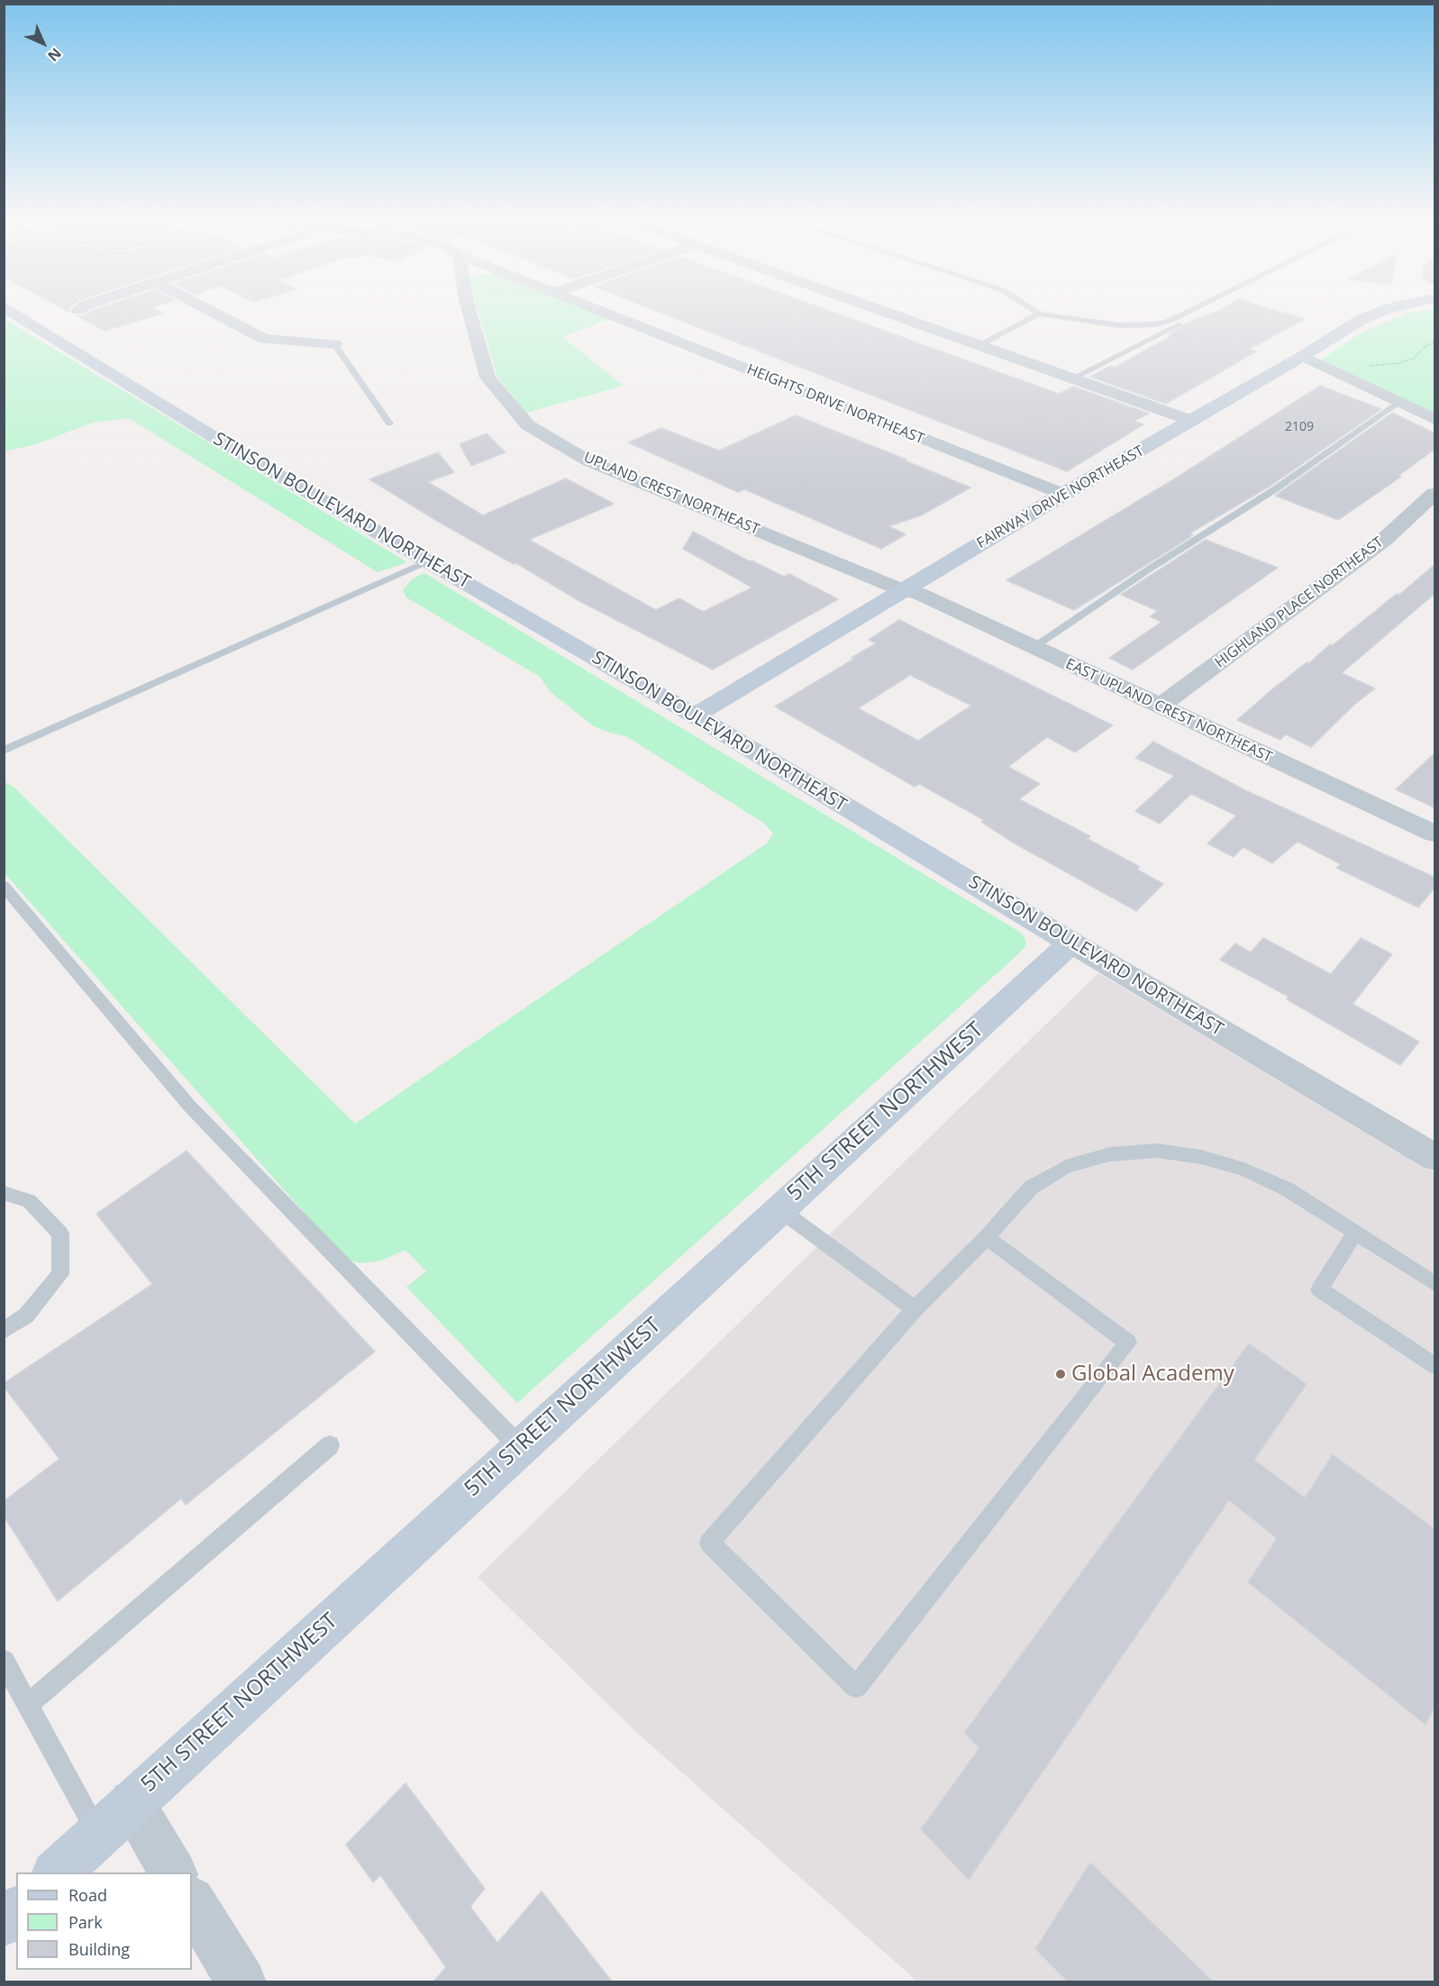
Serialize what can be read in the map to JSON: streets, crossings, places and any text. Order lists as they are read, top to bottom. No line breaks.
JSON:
{"streets":{"street":["HEIGHTS DRIVE NORTHEAST","UPLAND CREST NORTHEAST","FAIRWAY DRIVE NORTHEAST","STINSON BOULEVARD NORTHEAST","HIGHLAND PLACE NORTHEAST","EAST UPLAND CREST NORTHEAST","5TH STREET NORTHWEST"]},"crossings":[["HEIGHTS DRIVE NORTHEAST","FAIRWAY DRIVE NORTHEAST"],["UPLAND CREST NORTHEAST","FAIRWAY DRIVE NORTHEAST"],["UPLAND CREST NORTHEAST","EAST UPLAND CREST NORTHEAST"],["FAIRWAY DRIVE NORTHEAST","STINSON BOULEVARD NORTHEAST"],["FAIRWAY DRIVE NORTHEAST","EAST UPLAND CREST NORTHEAST"],["STINSON BOULEVARD NORTHEAST","5TH STREET NORTHWEST"],["HIGHLAND PLACE NORTHEAST","EAST UPLAND CREST NORTHEAST"]],"places":["Global Academy"],"house_numbers":["2109"],"legend":["Road","Park","Building"],"north":"bottom right"}
